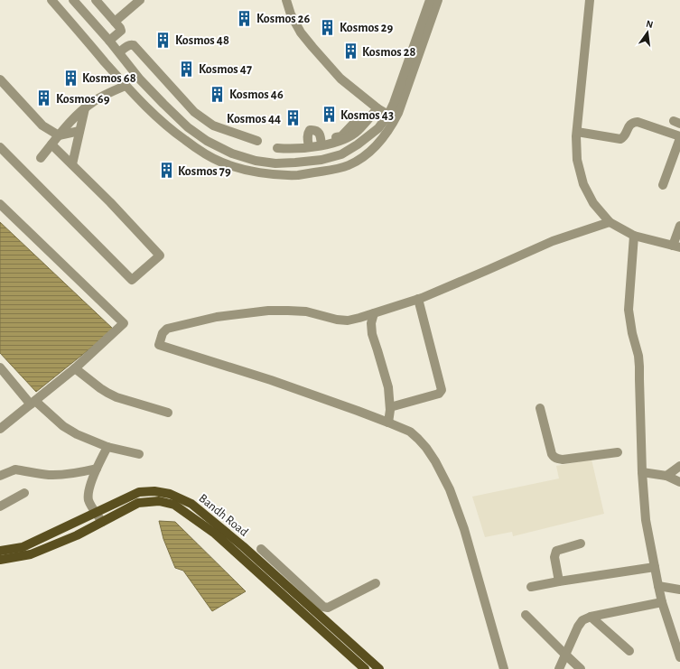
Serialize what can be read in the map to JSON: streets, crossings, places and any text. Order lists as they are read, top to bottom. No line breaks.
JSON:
{"streets":{"main road":["Bandh Road"]},"places":{"building":["Kosmos 26","Kosmos 29","Kosmos 48","Kosmos 28","Kosmos 47","Kosmos 68","Kosmos 46","Kosmos 69","Kosmos 43","Kosmos 44","Kosmos 79"]},"north":"top"}
